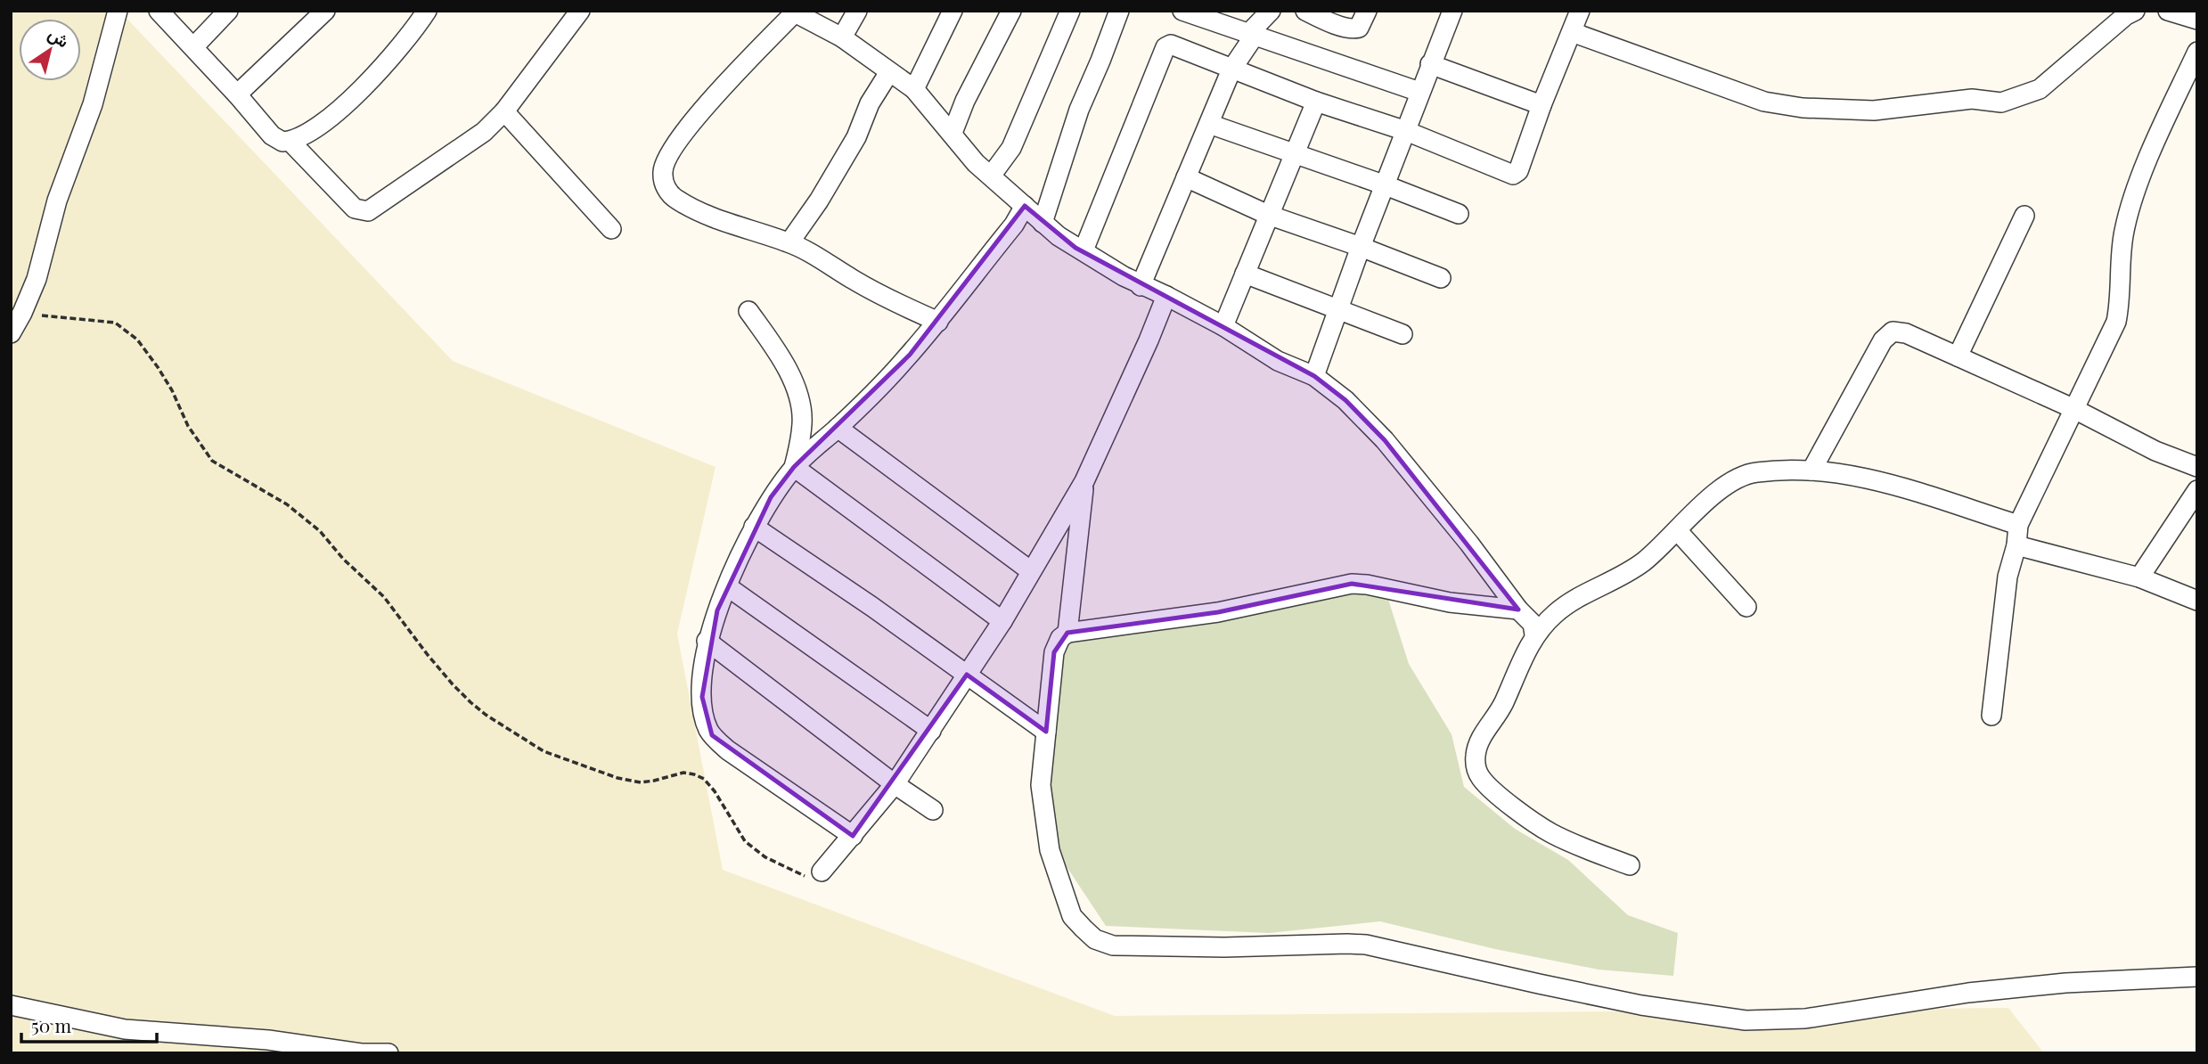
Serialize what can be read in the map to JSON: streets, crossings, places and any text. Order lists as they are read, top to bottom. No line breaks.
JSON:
{"scale_bar":"50 m","north":"top right"}
